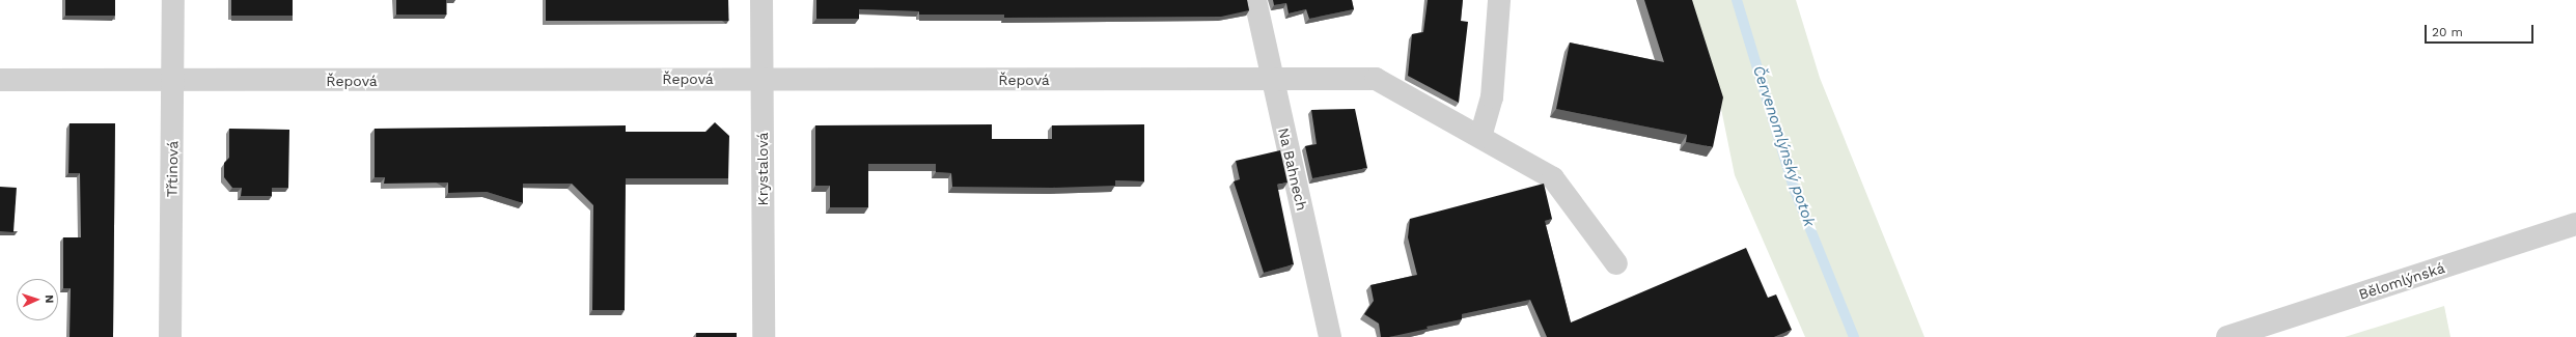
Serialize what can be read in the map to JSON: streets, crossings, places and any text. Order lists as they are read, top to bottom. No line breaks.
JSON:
{"streets":{"street":["Řepová","Třtinová","Krystalová","Na Bahnech","Bělomlýnská"]},"crossings":[["Řepová","Třtinová"],["Řepová","Krystalová"],["Řepová","Na Bahnech"]],"water":["Červenomlýnský potok"],"scale_bar":"20 m","north":"right"}
